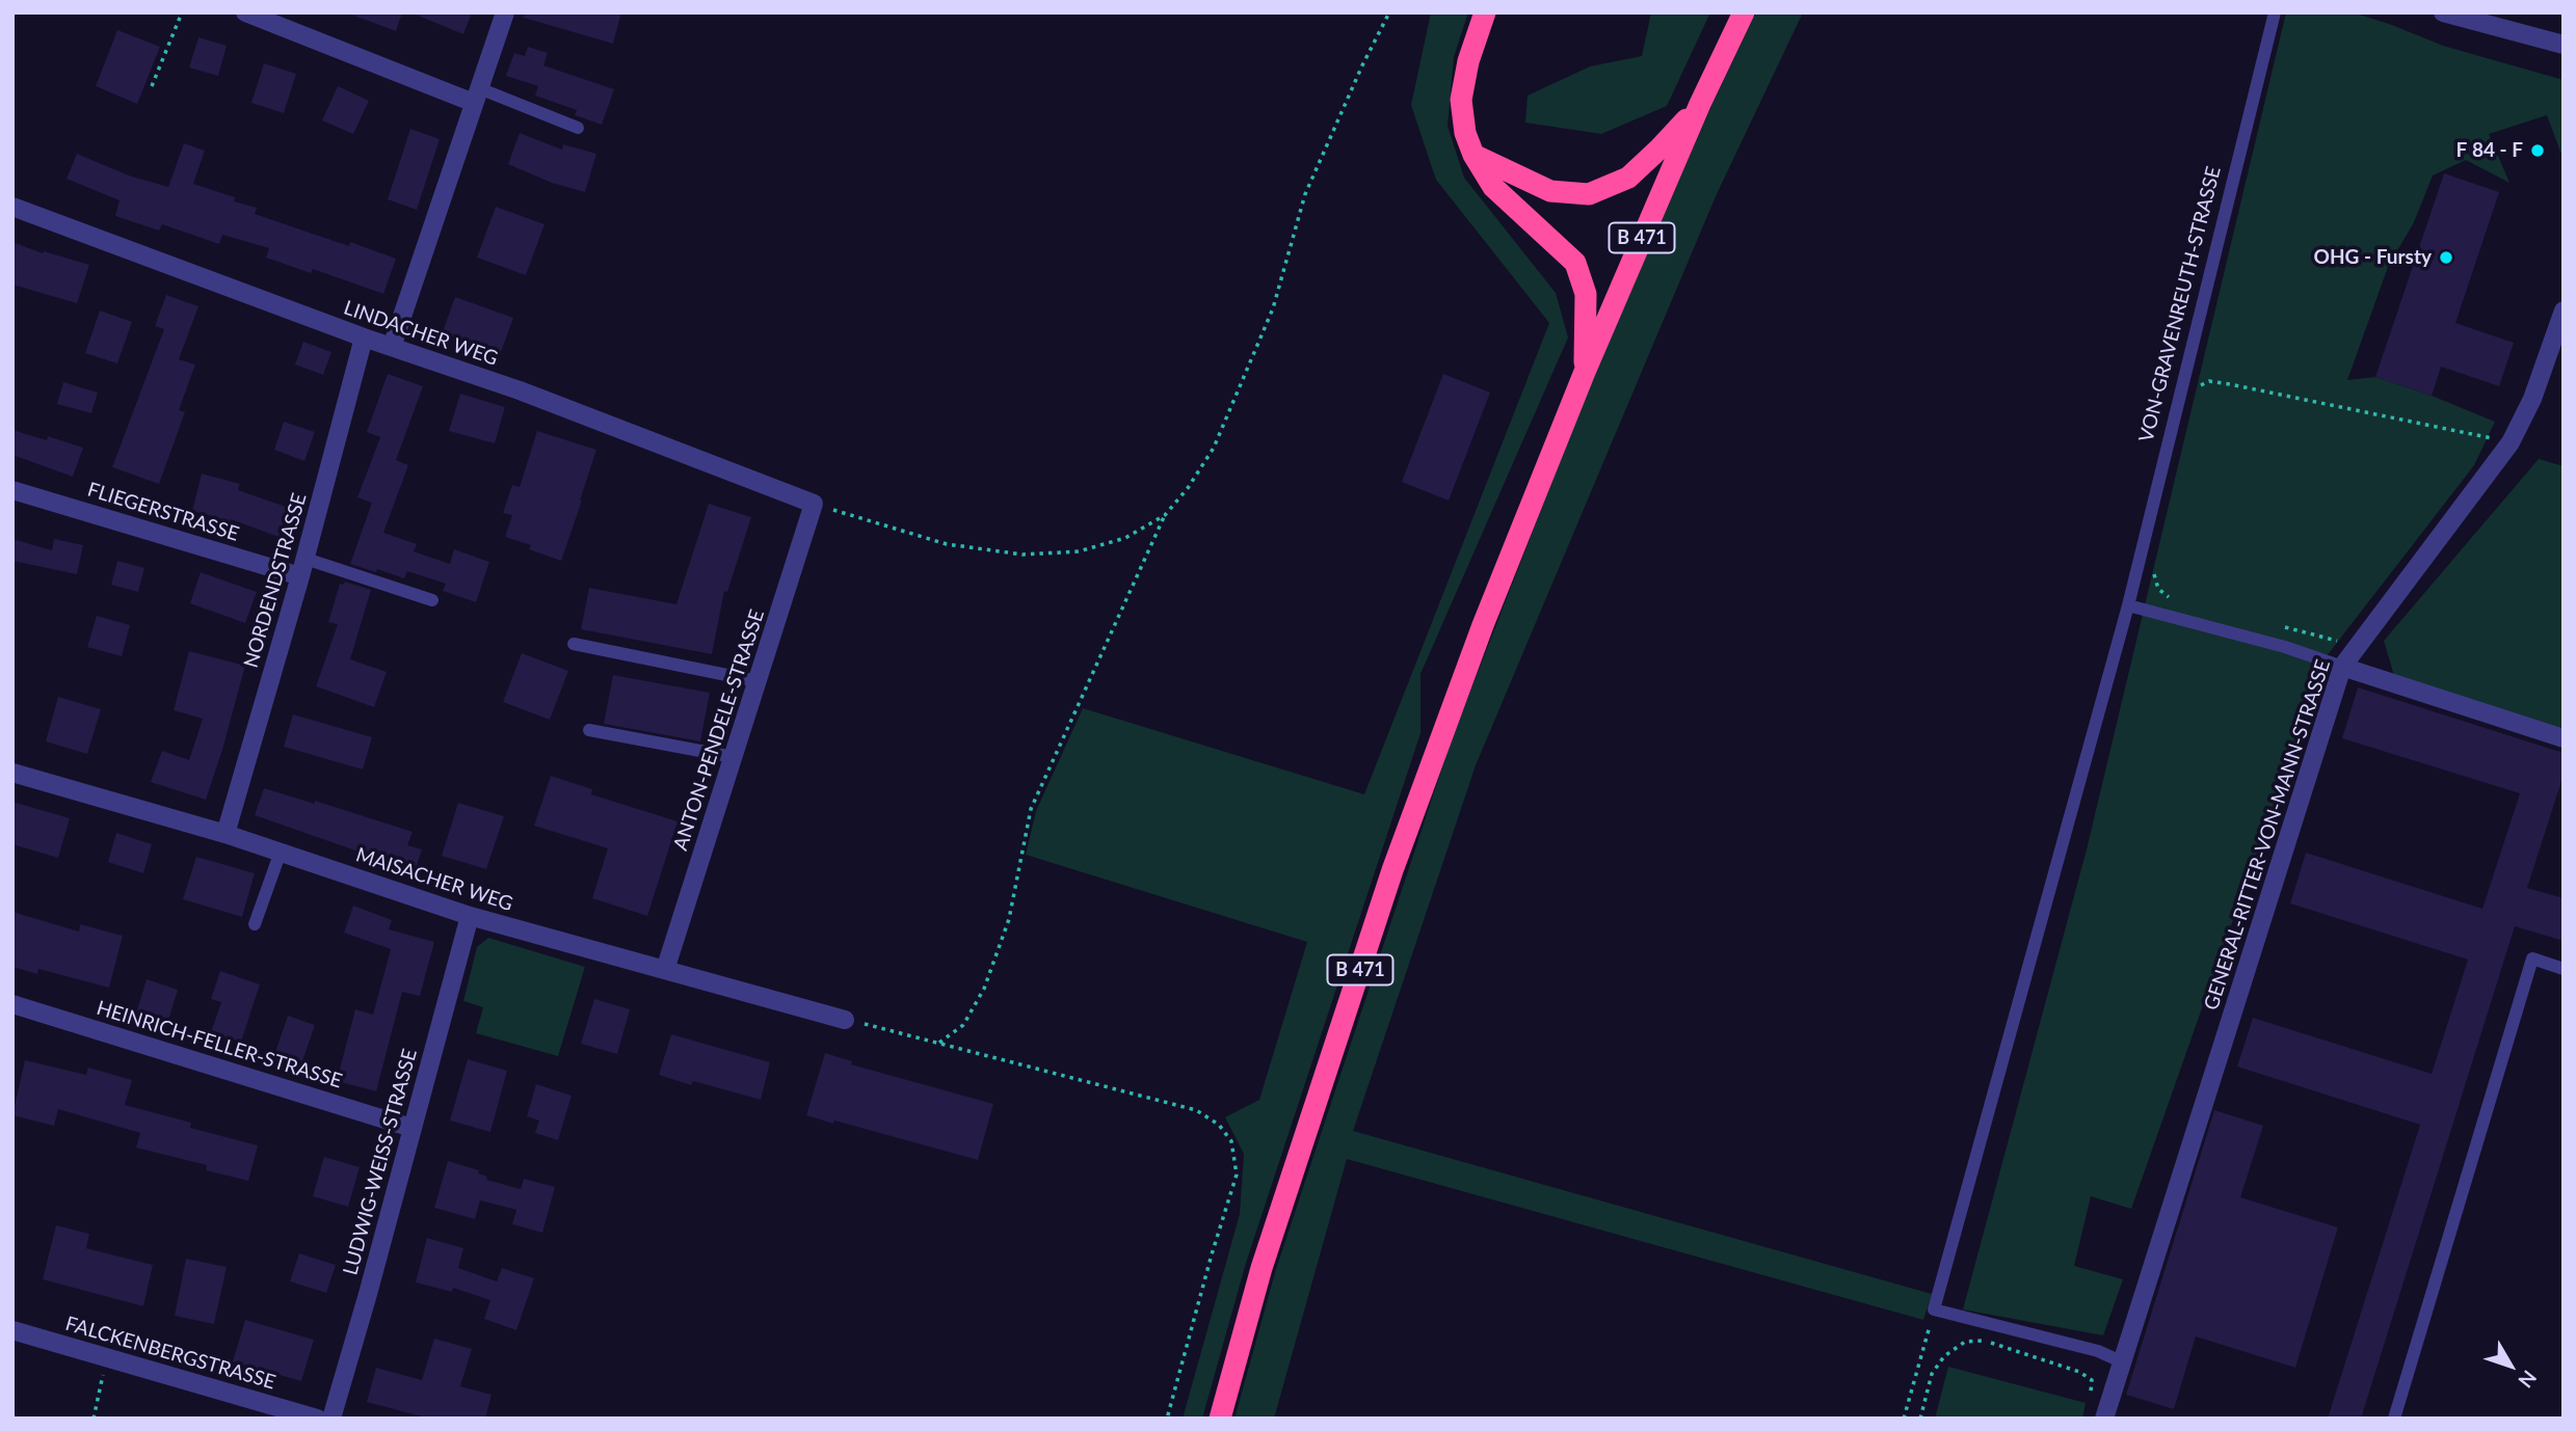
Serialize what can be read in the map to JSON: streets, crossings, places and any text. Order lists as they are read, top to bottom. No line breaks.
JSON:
{"streets":{"highway":["B 471"],"street":["LINDACHER WEG","FLIEGERSTRASSE","NORDENDSTRASSE","ANTON-PENDELE-STRASSE","GENERAL-RITTER-VON-MANN-STRASSE","MAISACHER WEG","HEINRICH-FELLER-STRASSE","LUDWIG-WEISS-STRASSE","FALCKENBERGSTRASSE"],"lane":["VON-GRAVENREUTH-STRASSE"]},"crossings":[["LINDACHER WEG","NORDENDSTRASSE"],["LINDACHER WEG","ANTON-PENDELE-STRASSE"],["FLIEGERSTRASSE","NORDENDSTRASSE"],["NORDENDSTRASSE","MAISACHER WEG"],["ANTON-PENDELE-STRASSE","MAISACHER WEG"],["MAISACHER WEG","LUDWIG-WEISS-STRASSE"],["HEINRICH-FELLER-STRASSE","LUDWIG-WEISS-STRASSE"]],"places":["F 84 - F","OHG - Fursty"],"north":"bottom right"}
